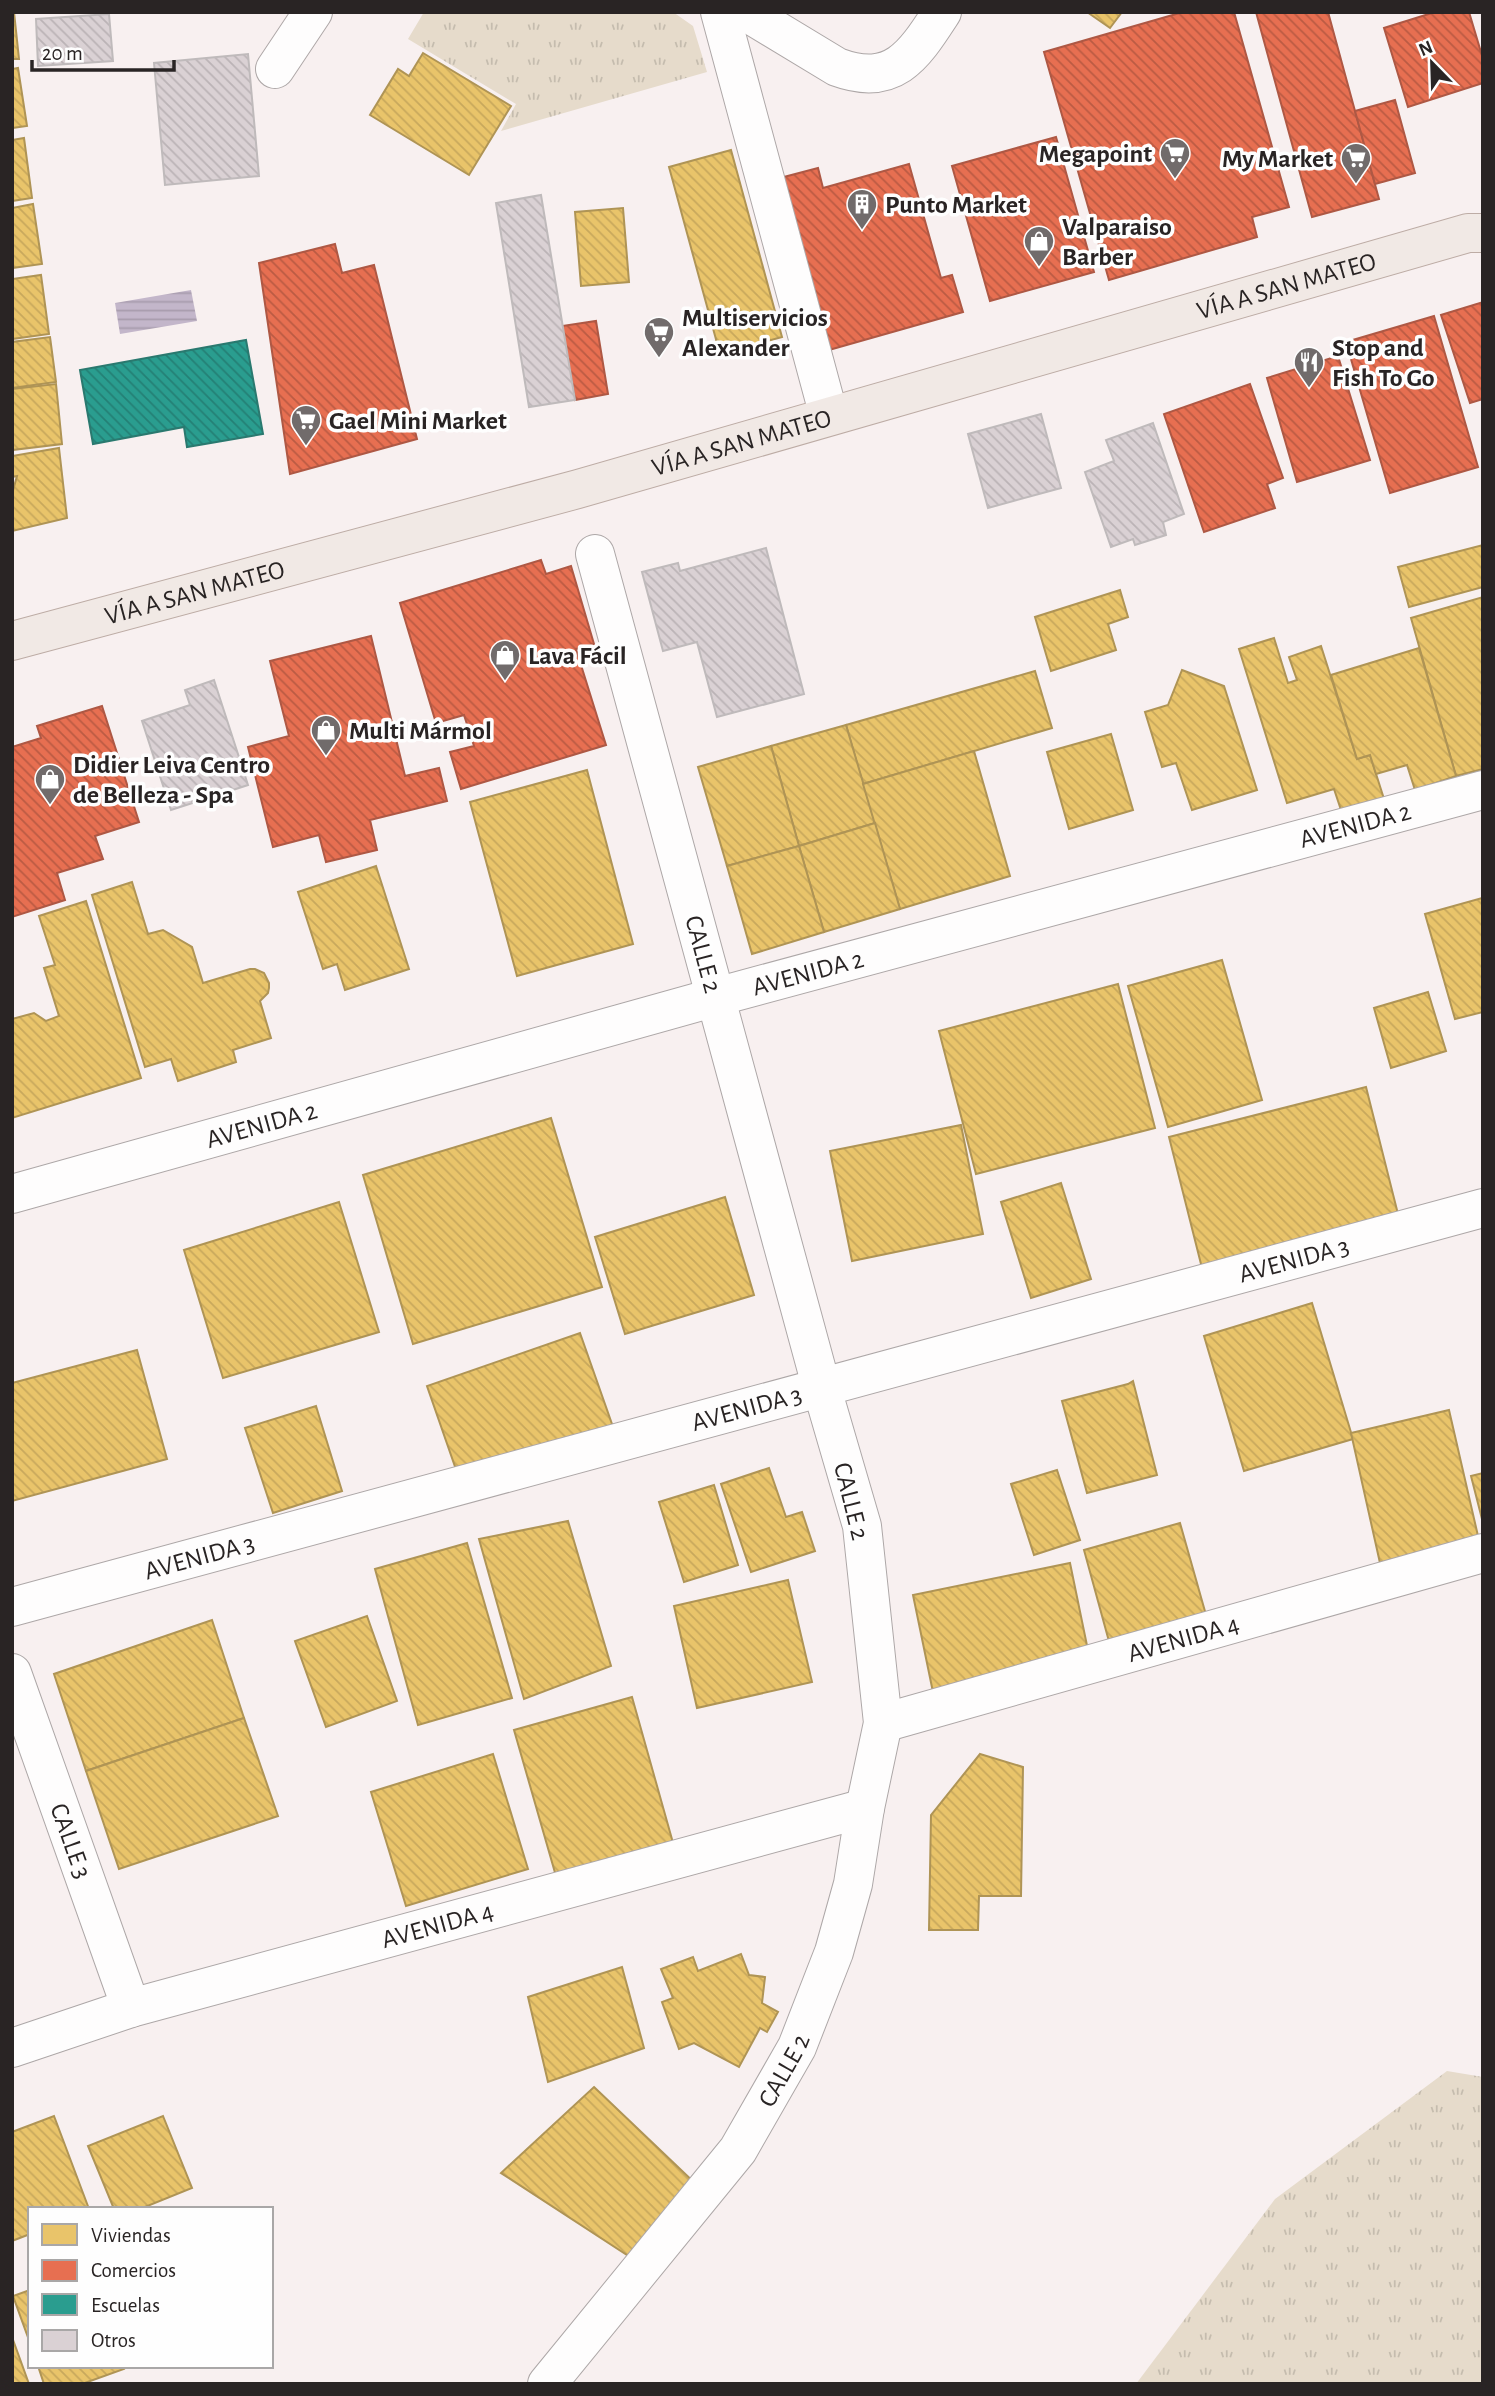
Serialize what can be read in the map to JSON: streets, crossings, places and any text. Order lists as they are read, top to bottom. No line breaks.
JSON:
{"streets":{"main road":["VÍA A SAN MATEO"],"street":["AVENIDA 2","CALLE 2","AVENIDA 3","AVENIDA 4","CALLE 3"]},"crossings":[["AVENIDA 2","CALLE 2"],["CALLE 2","AVENIDA 3"],["CALLE 2","AVENIDA 4"],["AVENIDA 4","CALLE 3"]],"places":{"supermarket":["Megapoint","My Market","Multiservicios Alexander","Gael Mini Market"],"building":["Punto Market"],"shop":["Valparaiso Barber","Lava Fácil","Multi Mármol","Didier Leiva Centro de Belleza - Spa"],"restaurant":["Stop and Fish To Go"]},"legend":["Viviendas","Comercios","Escuelas","Otros"],"scale_bar":"20 m","north":"top left"}
